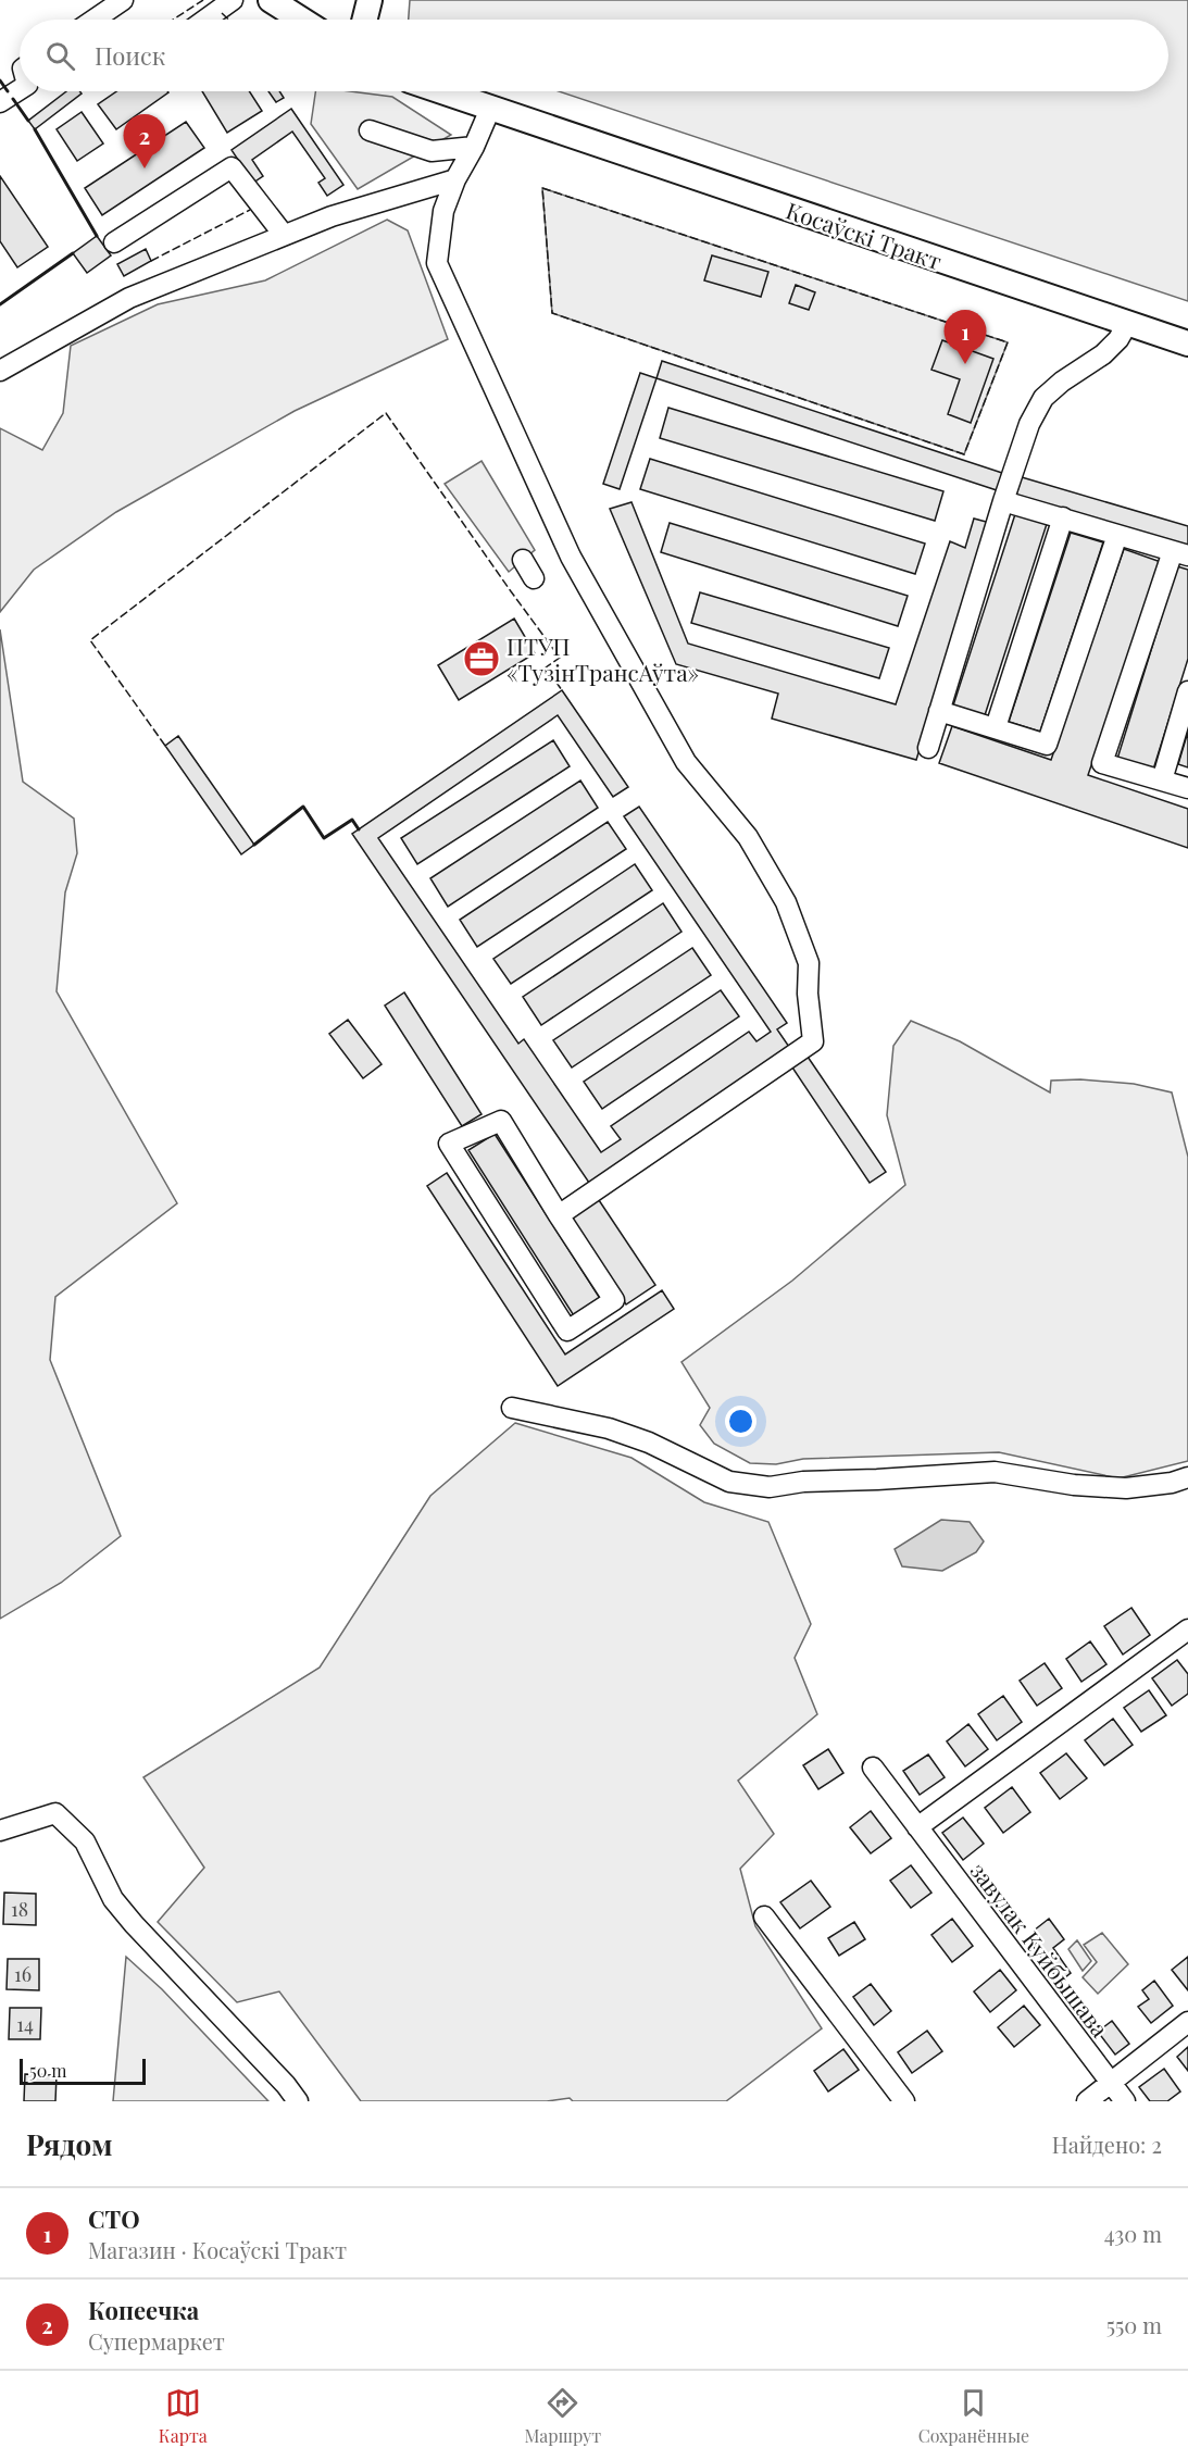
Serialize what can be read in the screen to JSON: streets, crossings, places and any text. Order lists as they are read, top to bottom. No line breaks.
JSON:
{"streets":{"main road":["Косаўскі Тракт"],"street":["завулак Куйбышава"]},"places":{"office":["ПТУП «ТузінТрансАўта»"]},"house_numbers":["18","16","14"],"scale_bar":"50 m","page":{"search":"Поиск","pins":["2","1"],"scale":"50 m","heading":["Рядом","Найдено: 2"],"list":[{"mark":"1","name":"СТО","note":"Магазин · Косаўскі Тракт","value":"430 m"},{"mark":"2","name":"Копеечка","note":"Супермаркет","value":"550 m"}],"nav":["Карта","Маршрут","Сохранённые"]}}
